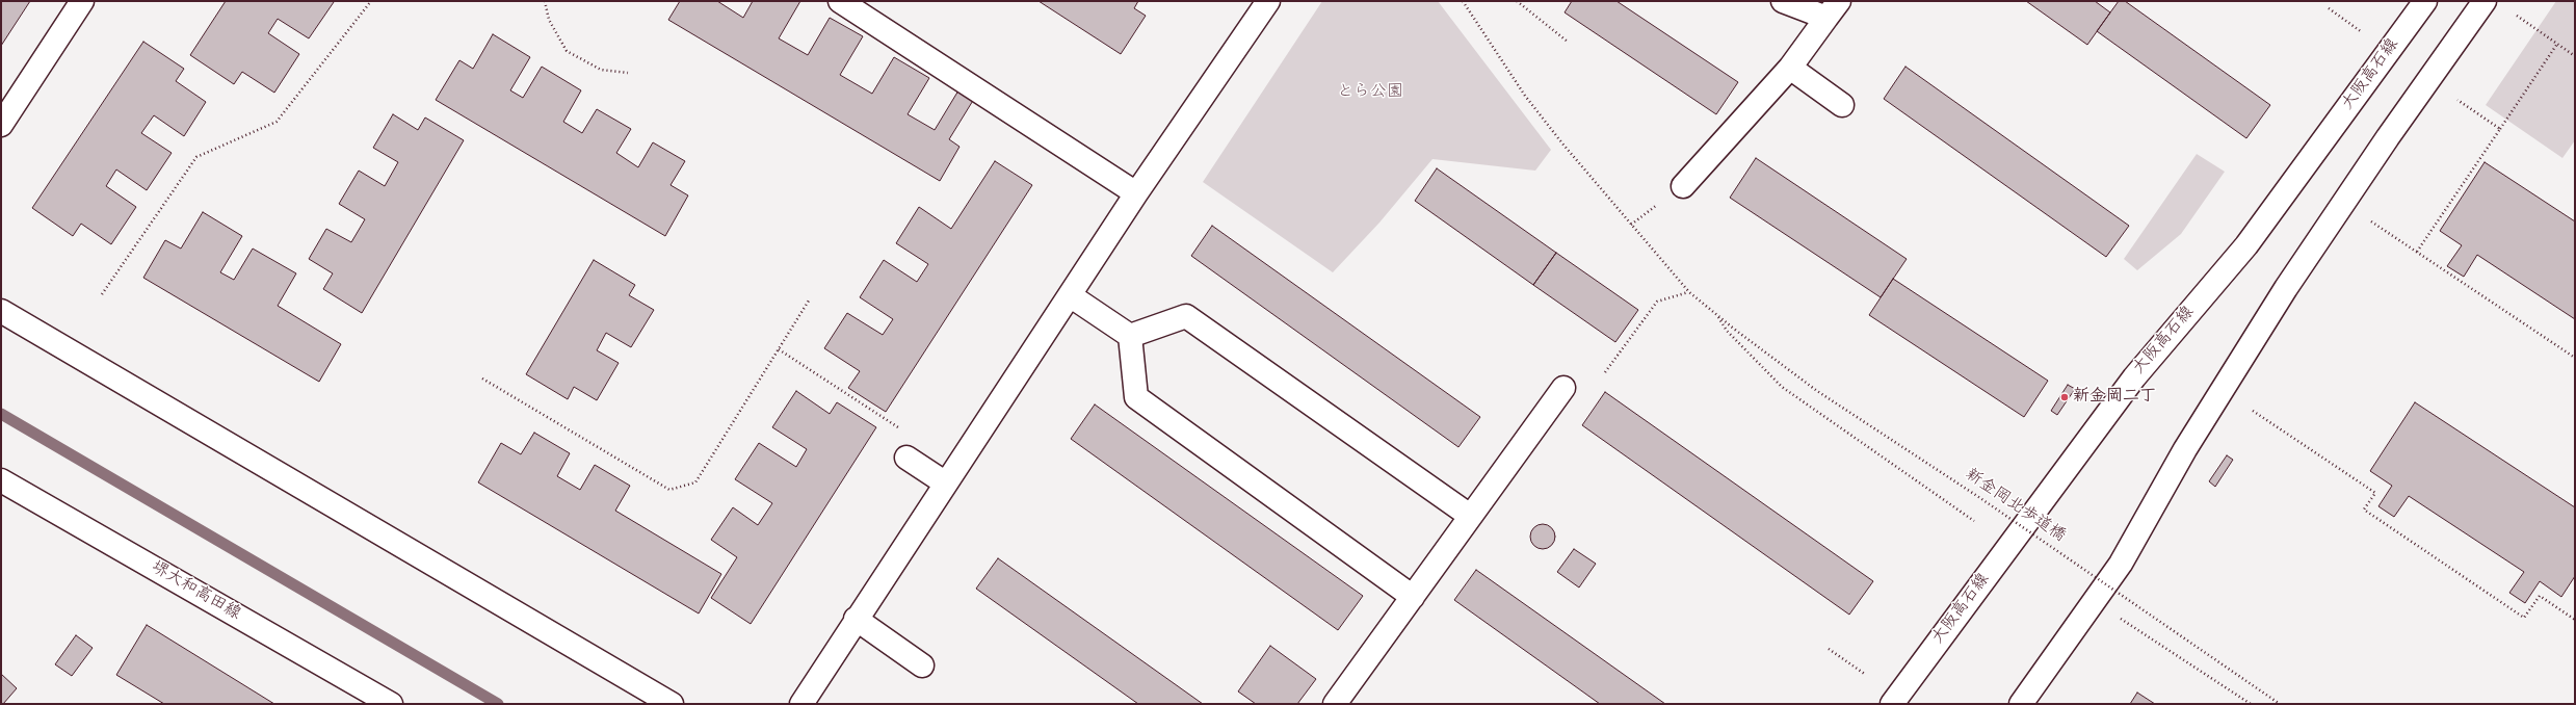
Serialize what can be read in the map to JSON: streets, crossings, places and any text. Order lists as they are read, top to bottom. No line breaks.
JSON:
{"streets":{"main road":["大阪高石線","堺大和高田線"],"path":["新金岡北歩道橋"]},"parks":["とら公園"],"places":["新金岡二丁"]}
